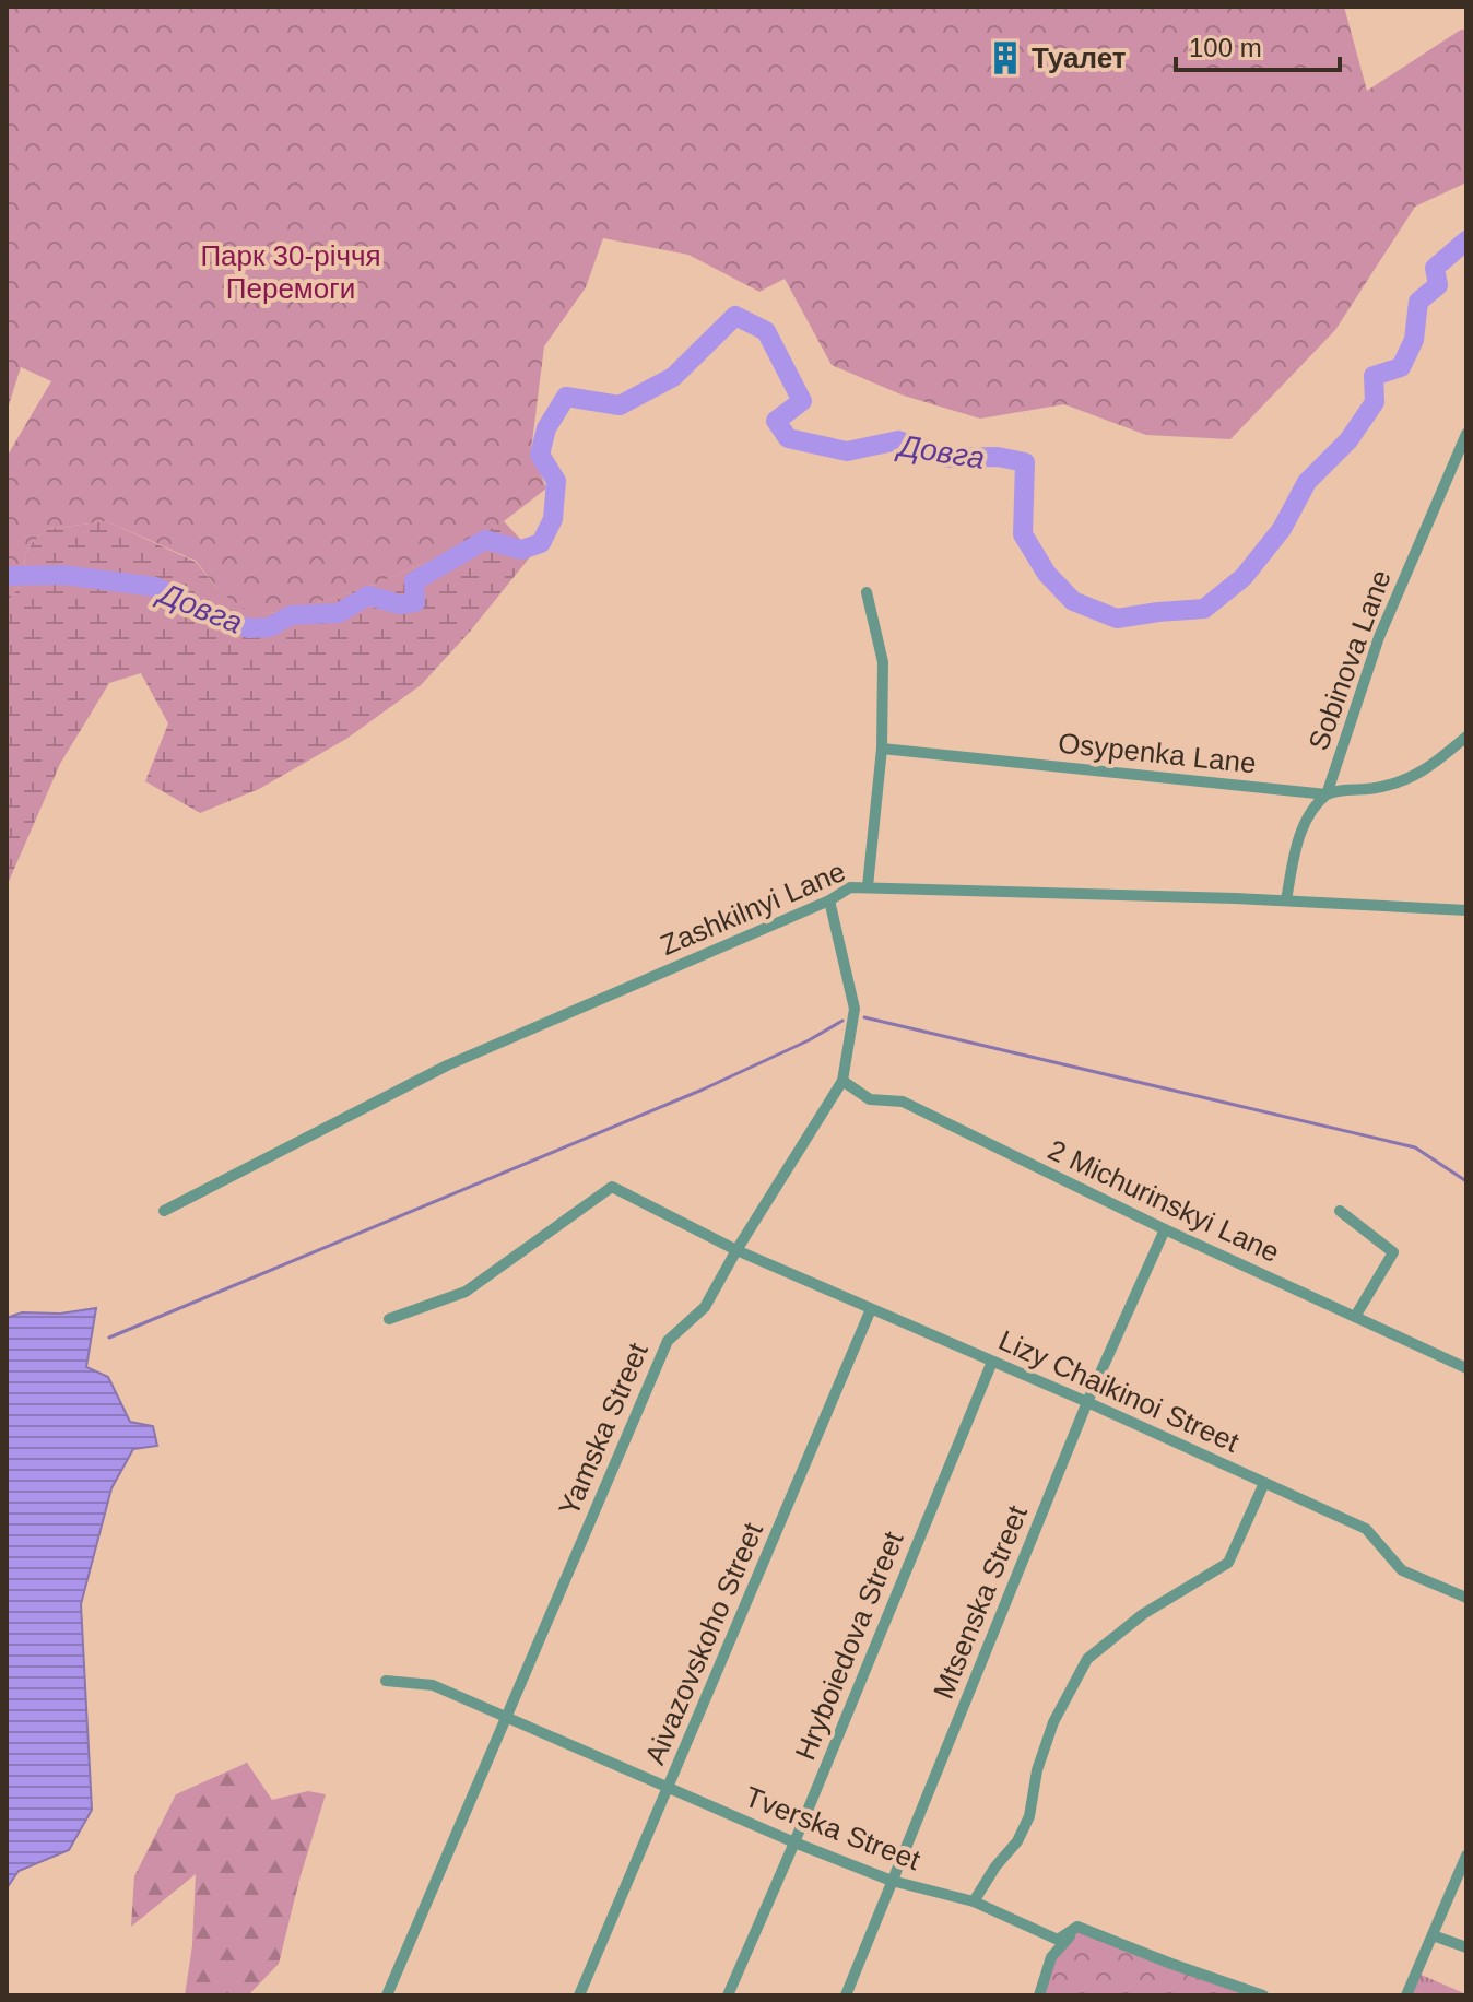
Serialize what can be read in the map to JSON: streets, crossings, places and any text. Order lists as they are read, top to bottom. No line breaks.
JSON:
{"streets":{"street":["Sobinova Lane","Osypenka Lane","Zashkilnyi Lane","2 Michurinskyi Lane","Lizy Chaikinoi Street","Yamska Street","Mtsenska Street","Aivazovskoho Street","Hryboiedova Street","Tverska Street"]},"crossings":[["Sobinova Lane","Osypenka Lane"],["Sobinova Lane","Zashkilnyi Lane"],["Zashkilnyi Lane","Yamska Street"],["2 Michurinskyi Lane","Yamska Street"],["2 Michurinskyi Lane","Mtsenska Street"],["Lizy Chaikinoi Street","Yamska Street"],["Lizy Chaikinoi Street","Mtsenska Street"],["Lizy Chaikinoi Street","Aivazovskoho Street"],["Lizy Chaikinoi Street","Hryboiedova Street"],["Yamska Street","Tverska Street"],["Mtsenska Street","Tverska Street"],["Aivazovskoho Street","Tverska Street"],["Hryboiedova Street","Tverska Street"]],"water":["Довга"],"parks":["Парк 30-річчя Перемоги"],"places":{"building":["Туалет"]},"scale_bar":"100 m"}
